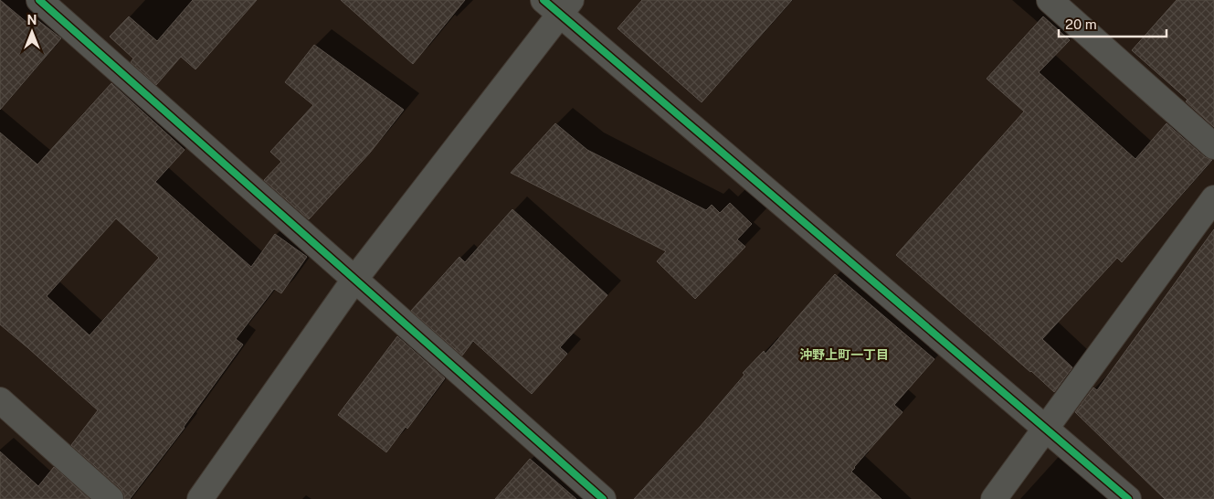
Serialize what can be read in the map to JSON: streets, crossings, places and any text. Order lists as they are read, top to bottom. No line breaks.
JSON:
{"districts":["沖野上町一丁目"],"scale_bar":"20 m","north":"top"}
